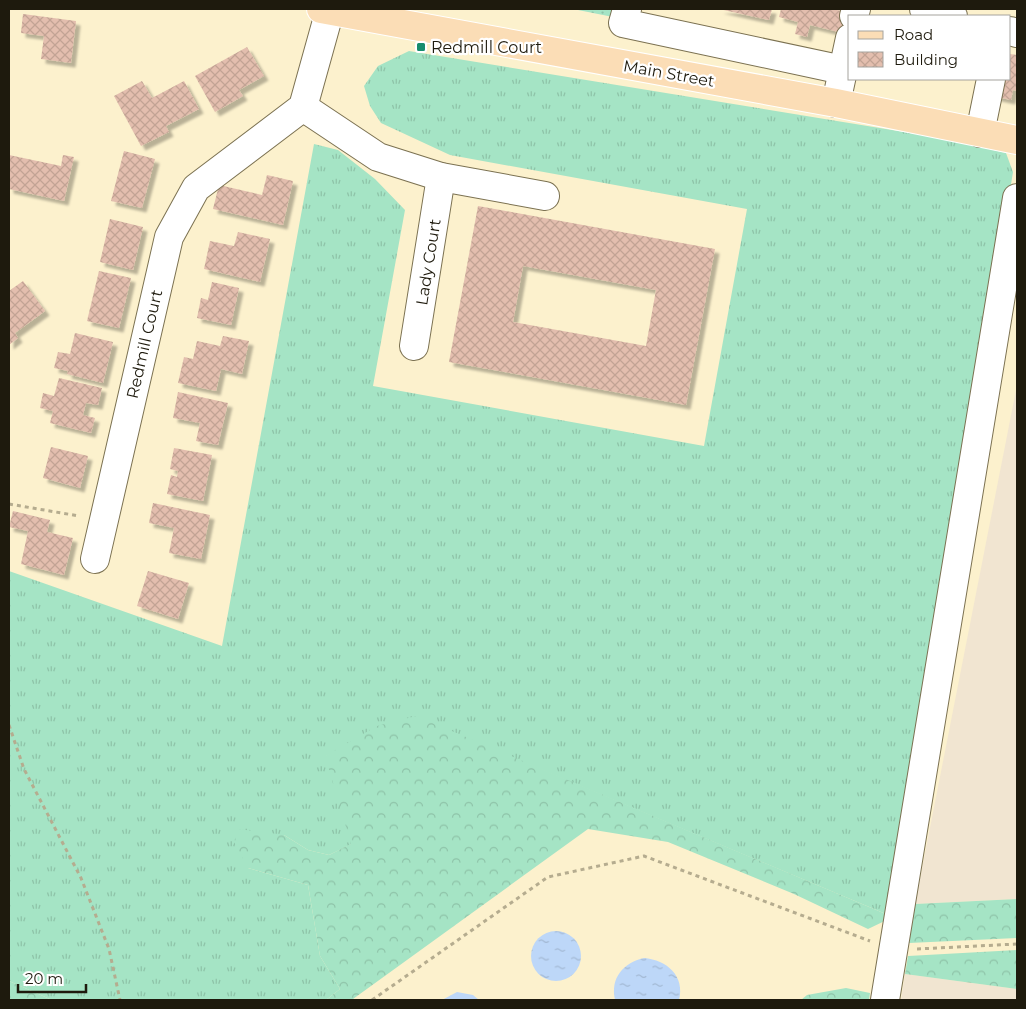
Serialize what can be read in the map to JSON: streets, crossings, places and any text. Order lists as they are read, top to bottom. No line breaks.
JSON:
{"streets":{"main road":["Main Street"],"street":["Lady Court","Redmill Court"]},"places":{"transit":["Redmill Court"]},"legend":["Road","Building"],"scale_bar":"20 m"}
